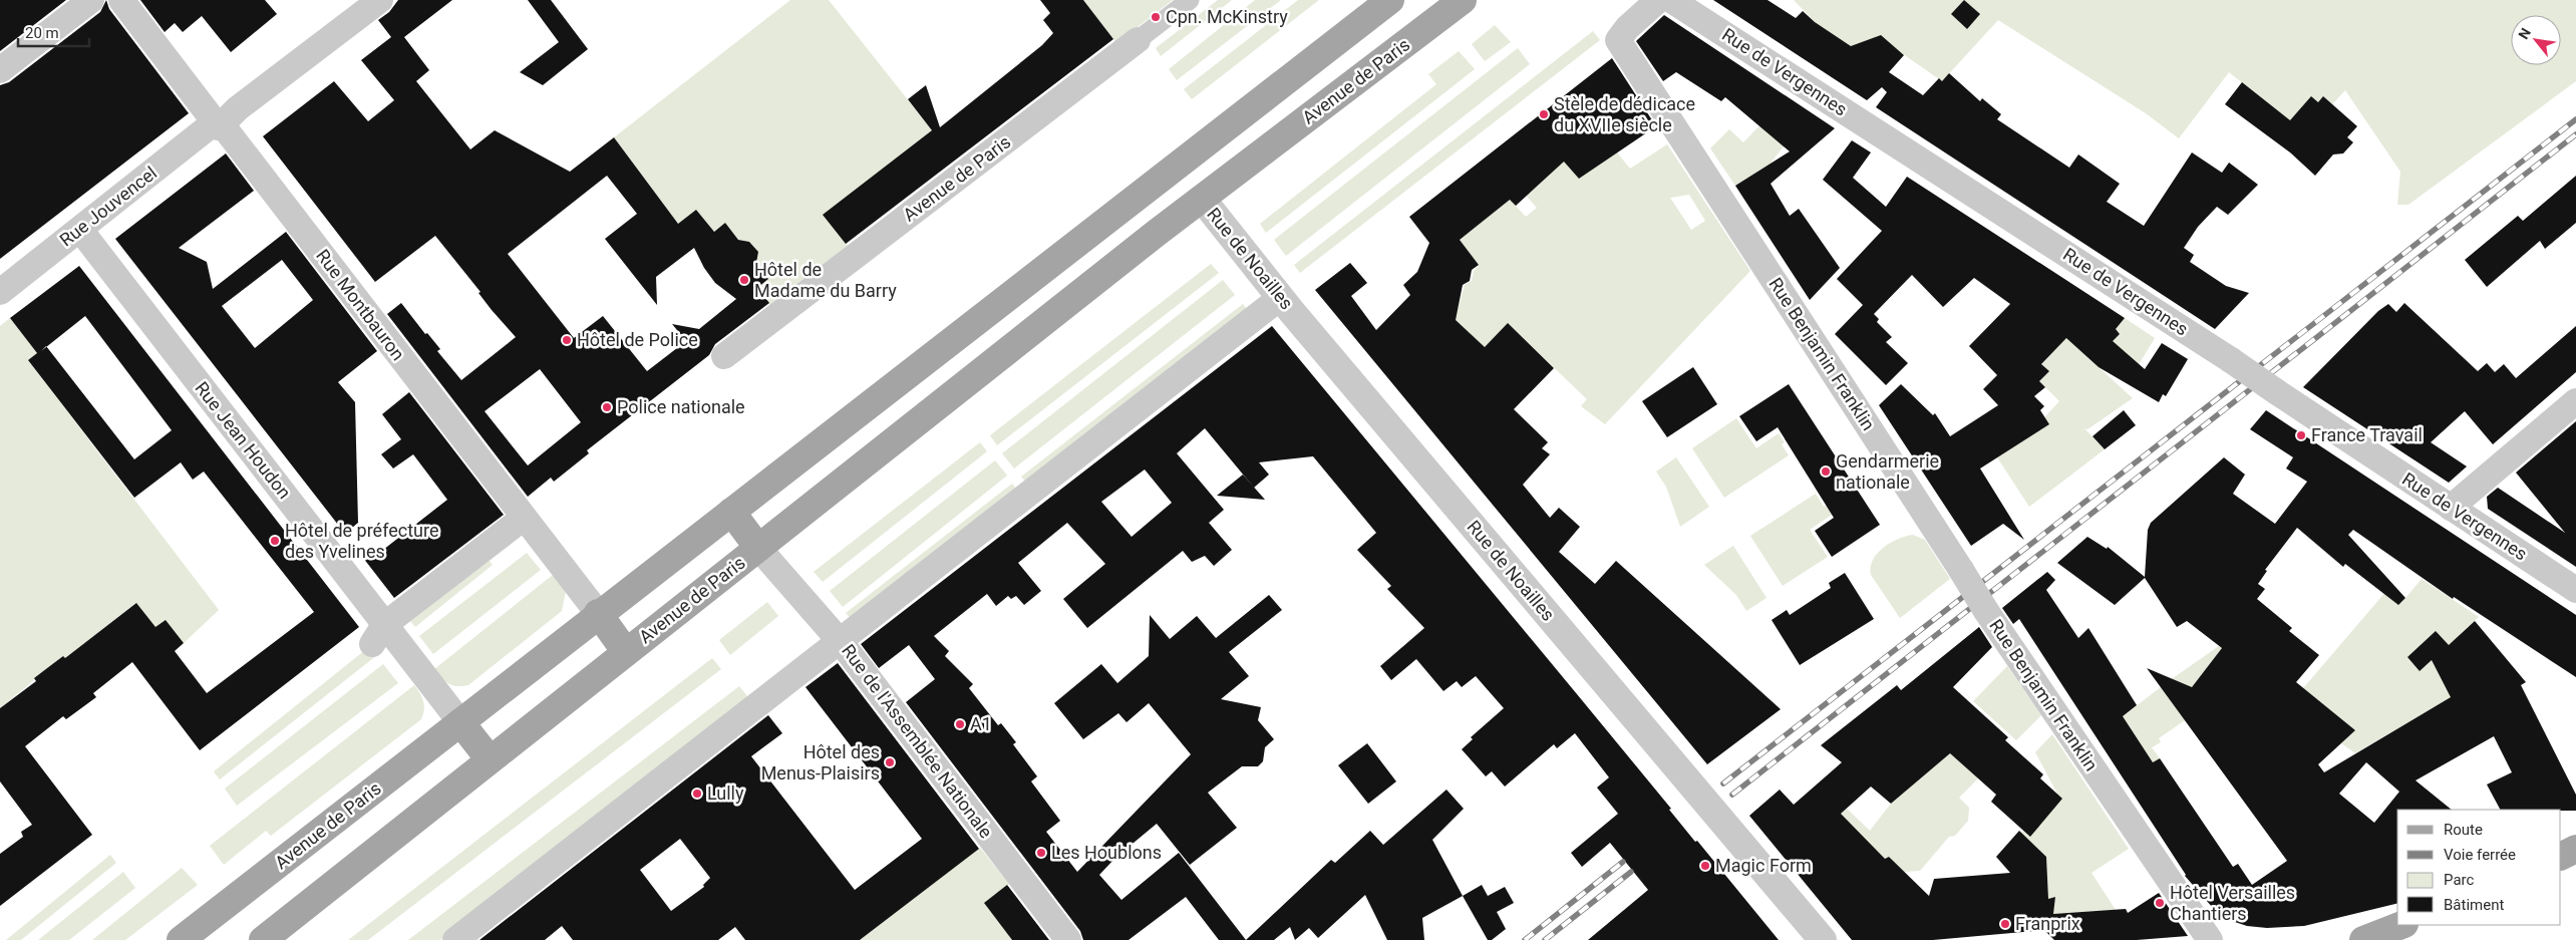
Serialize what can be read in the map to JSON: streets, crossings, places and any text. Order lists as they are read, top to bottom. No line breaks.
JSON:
{"streets":{"main road":["Avenue de Paris"],"street":["Rue de Vergennes","Rue Jouvencel","Rue de Noailles","Rue Montbauron","Rue Benjamin Franklin","Rue Jean Houdon","Rue de l'Assemblée Nationale"]},"crossings":[["Avenue de Paris","Rue de Noailles"],["Avenue de Paris","Rue Montbauron"],["Avenue de Paris","Rue Jean Houdon"],["Avenue de Paris","Rue de l'Assemblée Nationale"],["Rue Jouvencel","Rue Montbauron"],["Rue Jouvencel","Rue Jean Houdon"]],"places":["Cpn. McKinstry","Stèle de dédicace du XVIIe siècle","Hôtel de Madame du Barry","Hôtel de Police","Police nationale","France Travail","Gendarmerie nationale","Hôtel de préfecture des Yvelines","A1","Hôtel des Menus-Plaisirs","Lully","Les Houblons","Magic Form","Hôtel Versailles Chantiers","Franprix"],"legend":["Route","Voie ferrée","Parc","Bâtiment"],"scale_bar":"20 m","north":"top left"}
